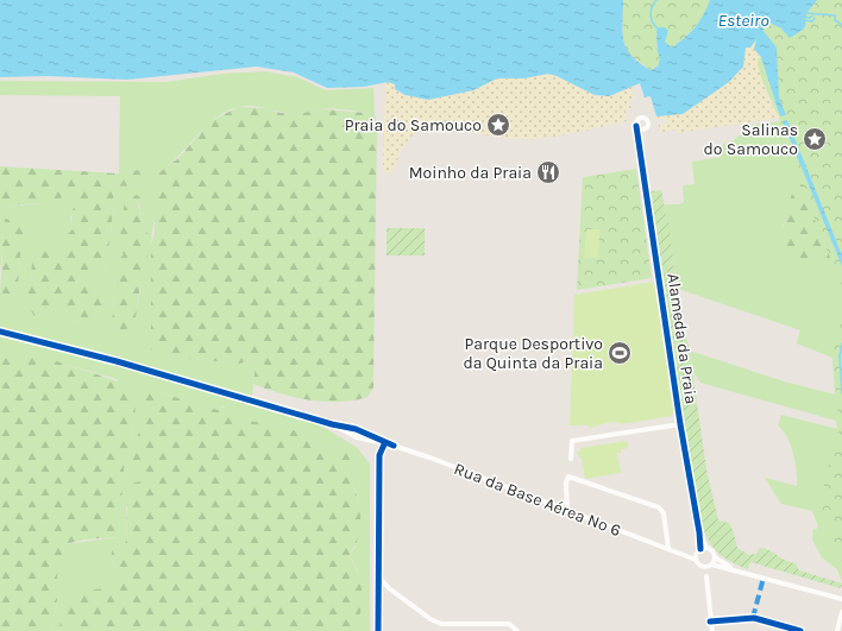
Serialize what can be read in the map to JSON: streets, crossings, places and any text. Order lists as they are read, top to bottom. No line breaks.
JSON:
{"streets":{"street":["Alameda da Praia","Rua da Base Aérea Nº 6"]},"water":["Esteiro"],"places":{"place":["Praia do Samouco","Salinas do Samouco"],"restaurant":["Moinho da Praia"],"sports":["Parque Desportivo da Quinta da Praia"]}}
